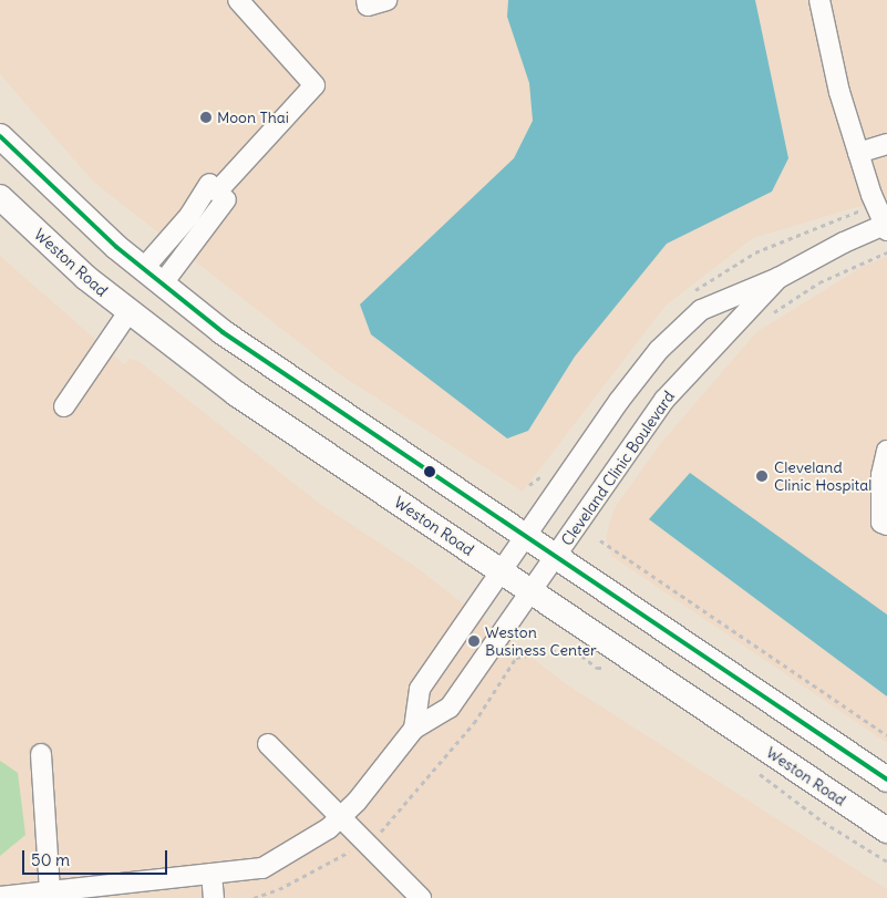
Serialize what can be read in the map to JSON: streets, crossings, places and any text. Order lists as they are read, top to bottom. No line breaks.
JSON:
{"streets":{"main road":["Weston Road"],"street":["Cleveland Clinic Boulevard"]},"crossings":[["Weston Road","Cleveland Clinic Boulevard"]],"places":["Moon Thai","Cleveland Clinic Hospital","Weston Business Center"],"scale_bar":"50 m"}
